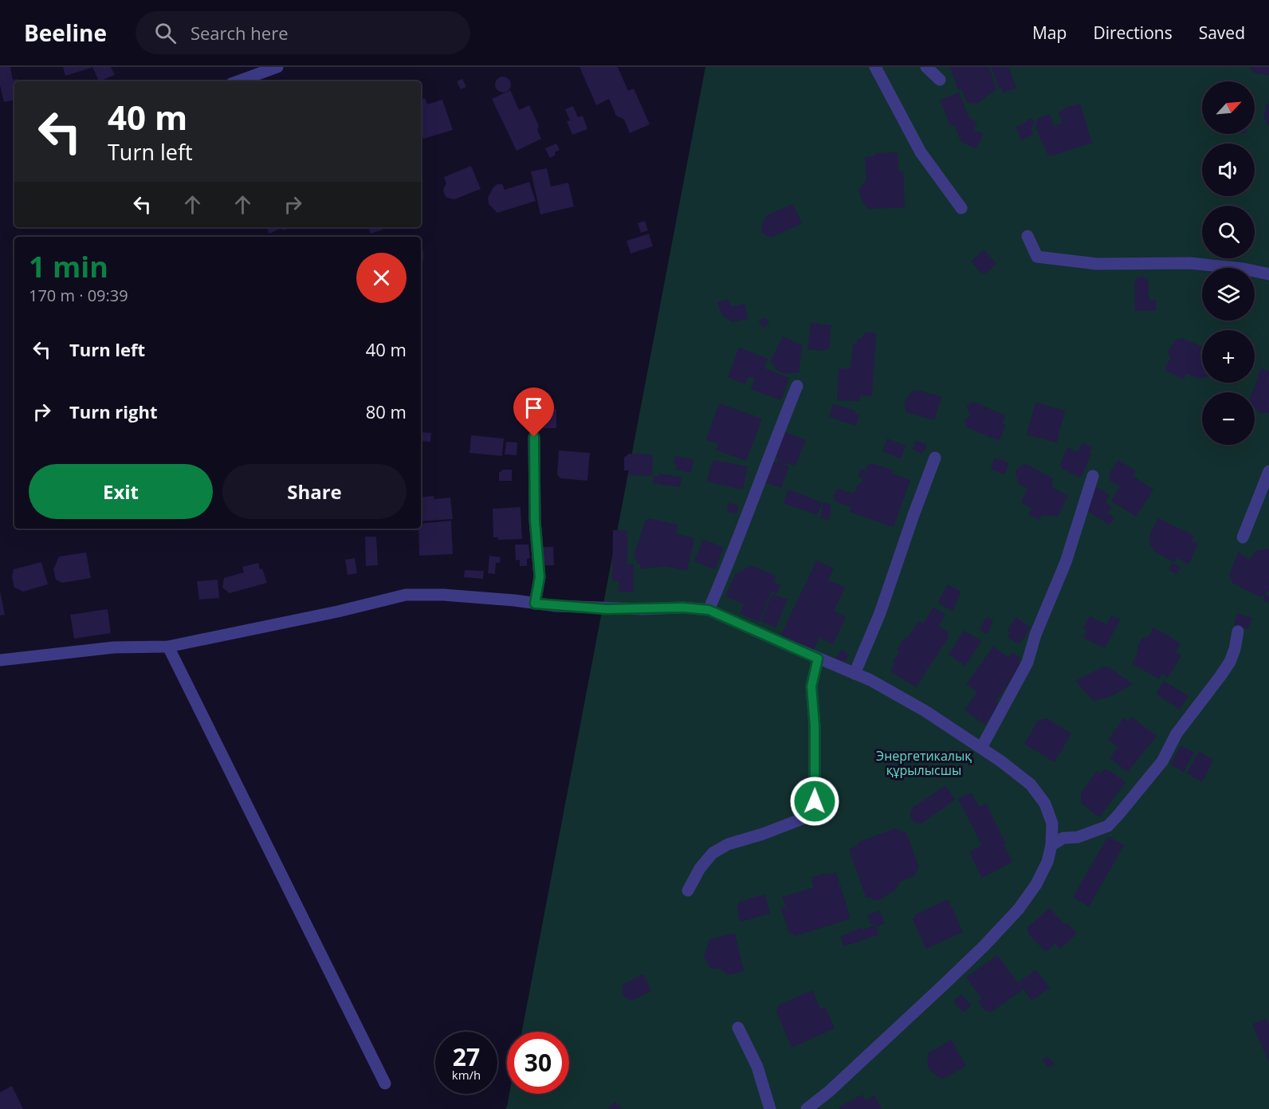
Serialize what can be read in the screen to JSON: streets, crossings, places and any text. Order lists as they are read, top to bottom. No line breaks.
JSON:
{"parks":["Энергетикалық құрылысшы"],"north":"top right","page":{"header":"Beeline","search":"Search here","nav":["Map","Directions","Saved"],"map_buttons":["+","−"],"turn":["40 m","Turn left"],"heading":["1 min","170 m · 09:39"],"list":[{"name":"Turn left","value":"40 m"},{"name":"Turn right","value":"80 m"}],"buttons":["Exit","Share"],"speed":"27 km/h","limit":"30"}}
